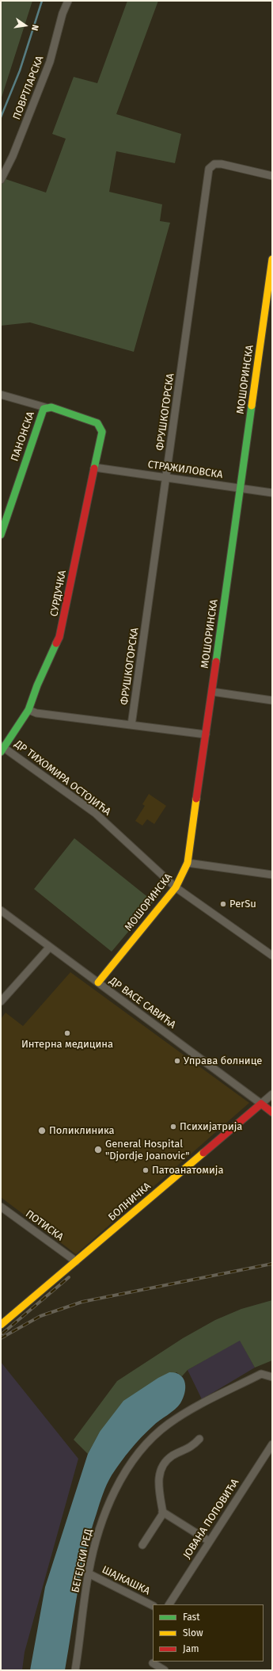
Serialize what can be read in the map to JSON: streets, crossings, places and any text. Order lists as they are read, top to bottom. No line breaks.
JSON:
{"streets":{"street":["ПОВРТЛАРСКА","МОШОРИНСКА","ФРУШКОГОРСКА","ПАНОНСКА","СТРАЖИЛОВСКА","СУРДУЧКА","ДР ТИХОМИРА ОСТОЈИЋА","ДР ВАСЕ САВИЋА","БОЛНИЧКА","ПОТИСКА","ЈОВАНА ПОПОВИЋА","БЕГЕЈСКИ РЕД","ШАЈКАШКА"]},"crossings":[["МОШОРИНСКА","СТРАЖИЛОВСКА"],["МОШОРИНСКА","ДР ТИХОМИРА ОСТОЈИЋА"],["МОШОРИНСКА","ДР ВАСЕ САВИЋА"],["ФРУШКОГОРСКА","СТРАЖИЛОВСКА"],["ПАНОНСКА","СУРДУЧКА"],["СТРАЖИЛОВСКА","СУРДУЧКА"],["СУРДУЧКА","ДР ТИХОМИРА ОСТОЈИЋА"],["ДР ВАСЕ САВИЋА","БОЛНИЧКА"],["БОЛНИЧКА","ПОТИСКА"],["БЕГЕЈСКИ РЕД","ШАЈКАШКА"]],"places":["PerSu","Интерна медицина","Управа болнице","Психијатрија","Поликлиника","General Hospital \"Djordje Joanovic\"","Патоанатомија"],"legend":["Fast","Slow","Jam"],"north":"right"}
